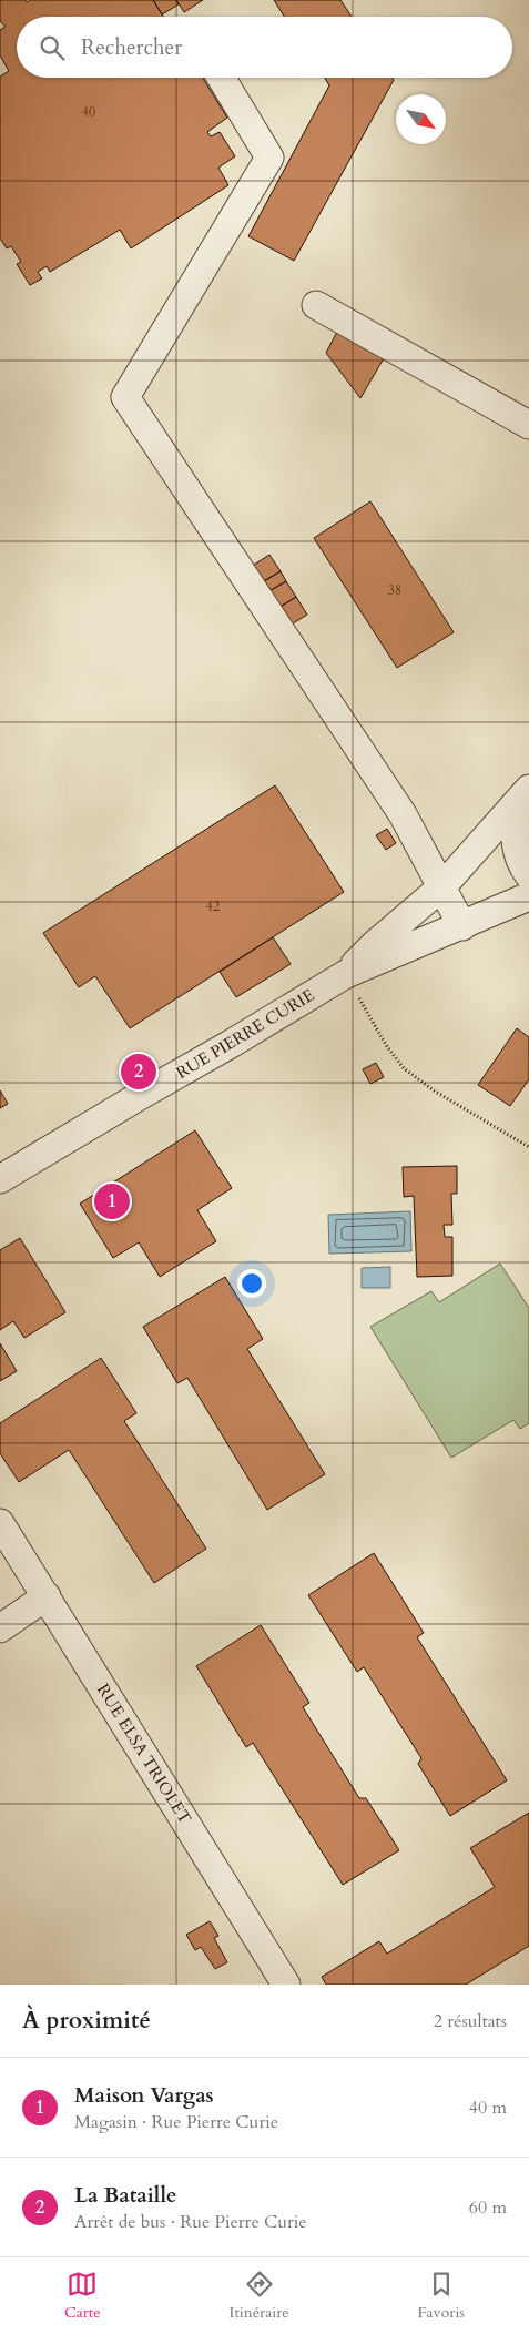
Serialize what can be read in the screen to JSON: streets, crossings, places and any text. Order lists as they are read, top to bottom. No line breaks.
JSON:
{"streets":{"street":["RUE PIERRE CURIE","RUE ELSA TRIOLET"]},"house_numbers":["40","38","42"],"north":"bottom right","page":{"search":"Rechercher","pins":["2","1"],"heading":["À proximité","2 résultats"],"list":[{"mark":"1","name":"Maison Vargas","note":"Magasin · Rue Pierre Curie","value":"40 m"},{"mark":"2","name":"La Bataille","note":"Arrêt de bus · Rue Pierre Curie","value":"60 m"}],"nav":["Carte","Itinéraire","Favoris"]}}
